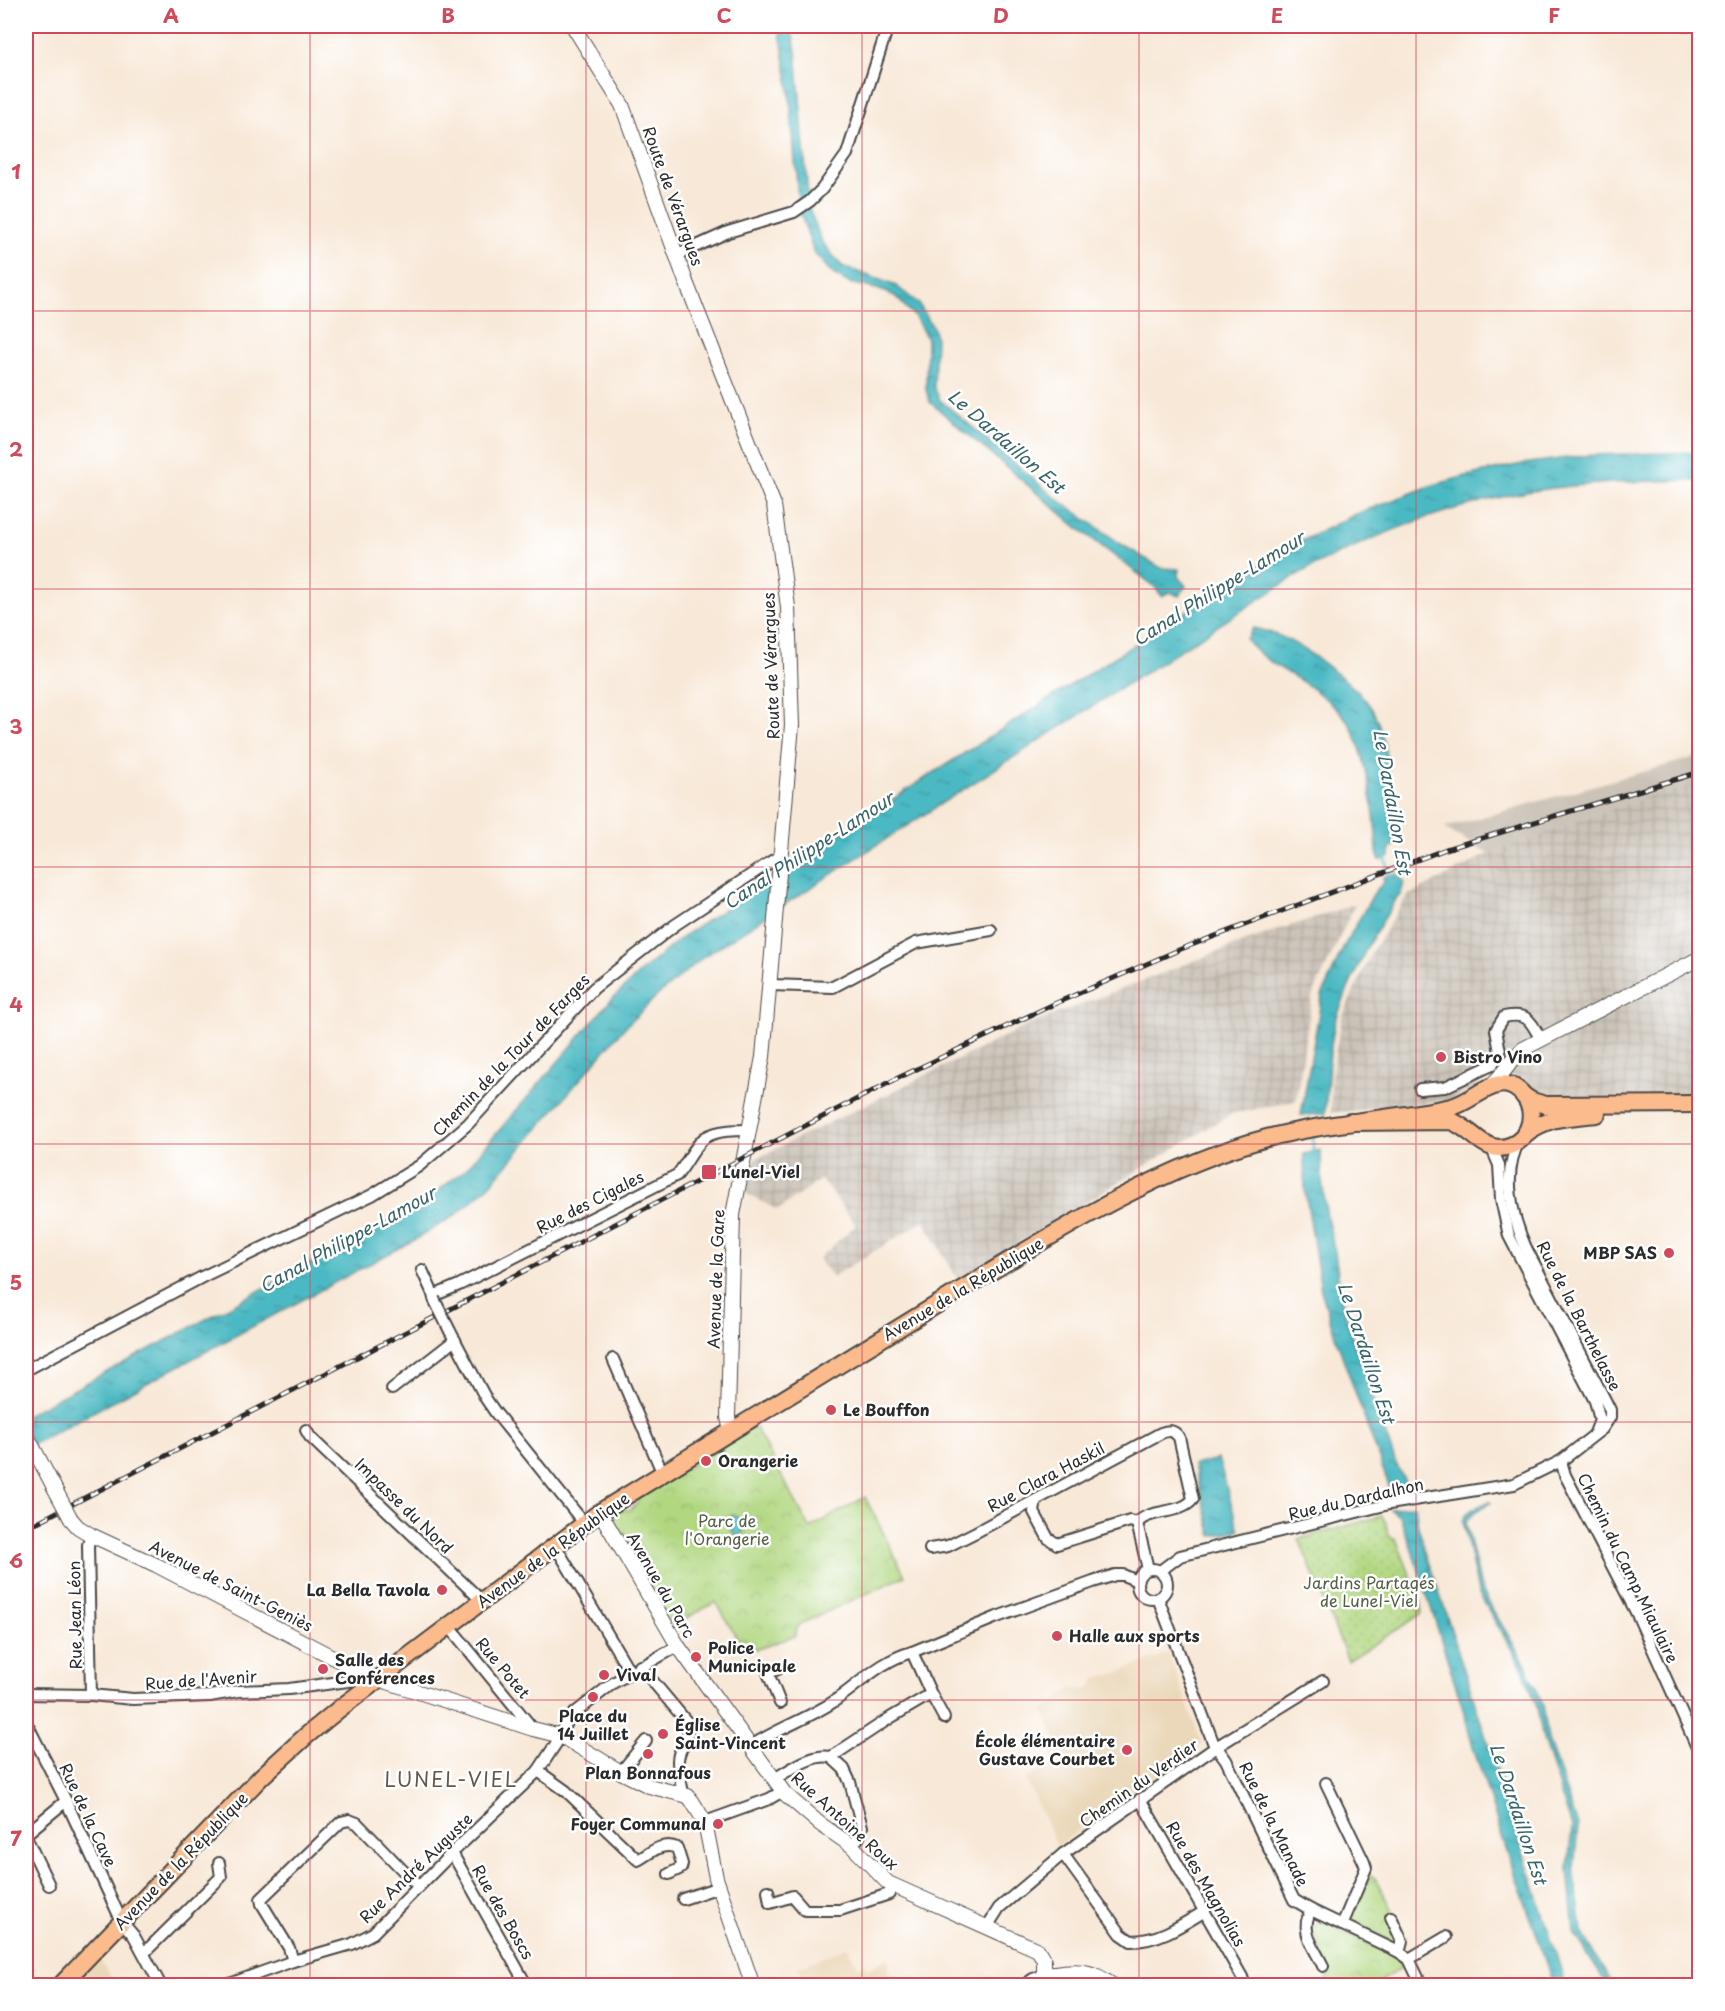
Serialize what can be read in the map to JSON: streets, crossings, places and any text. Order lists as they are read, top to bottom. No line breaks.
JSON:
{"streets":{"main road":["Avenue de la République"],"street":["Route de Vérargues","Chemin de la Tour de Farges","Rue des Cigales","Avenue de la Gare","Rue de la Barthelasse","Rue Clara Haskil","Rue du Dardalhon","Impasse du Nord","Chemin du Camp Miaulaire","Avenue du Parc","Avenue de Saint-Geniès","Rue Jean Léon","Rue Potet","Rue de l'Avenir","Chemin du Verdier","Rue de la Cave","Rue Antoine Roux","Rue de la Manade","Rue André Auguste","Rue des Magnolias","Rue des Boscs"]},"crossings":[["Route de Vérargues","Chemin de la Tour de Farges"],["Route de Vérargues","Rue des Cigales"],["Route de Vérargues","Avenue de la Gare"],["Rue des Cigales","Avenue de la Gare"],["Avenue de la Gare","Avenue de la République"],["Avenue de la République","Impasse du Nord"],["Avenue de la République","Avenue du Parc"],["Avenue de la République","Avenue de Saint-Geniès"],["Avenue de la République","Rue Potet"],["Avenue de la République","Rue de l'Avenir"],["Avenue de la République","Rue de la Cave"],["Rue de la Barthelasse","Rue du Dardalhon"],["Rue du Dardalhon","Chemin du Camp Miaulaire"],["Rue du Dardalhon","Rue de la Manade"],["Avenue du Parc","Rue Antoine Roux"],["Avenue de Saint-Geniès","Rue Jean Léon"],["Avenue de Saint-Geniès","Rue Potet"],["Avenue de Saint-Geniès","Rue de l'Avenir"],["Rue Jean Léon","Rue de l'Avenir"],["Chemin du Verdier","Rue Antoine Roux"],["Chemin du Verdier","Rue de la Manade"],["Chemin du Verdier","Rue des Magnolias"],["Rue André Auguste","Rue des Boscs"]],"districts":["LUNEL-VIEL"],"water":["Le Dardaillon Est","Canal Philippe-Lamour"],"parks":["Parc de l'Orangerie","Jardins Partagés de Lunel-Viel"],"places":{"other":["Bistro Vino","MBP SAS","Le Bouffon","Orangerie","La Bella Tavola","Halle aux sports","Police Municipale","Salle des Conférences","Vival","Place du 14 Juillet","Église Saint-Vincent","École élémentaire Gustave Courbet","Plan Bonnafous","Foyer Communal"],"transit":["Lunel-Viel"]},"grid":{"columns":["A","B","C","D","E","F"],"rows":["1","2","3","4","5","6","7"]}}
